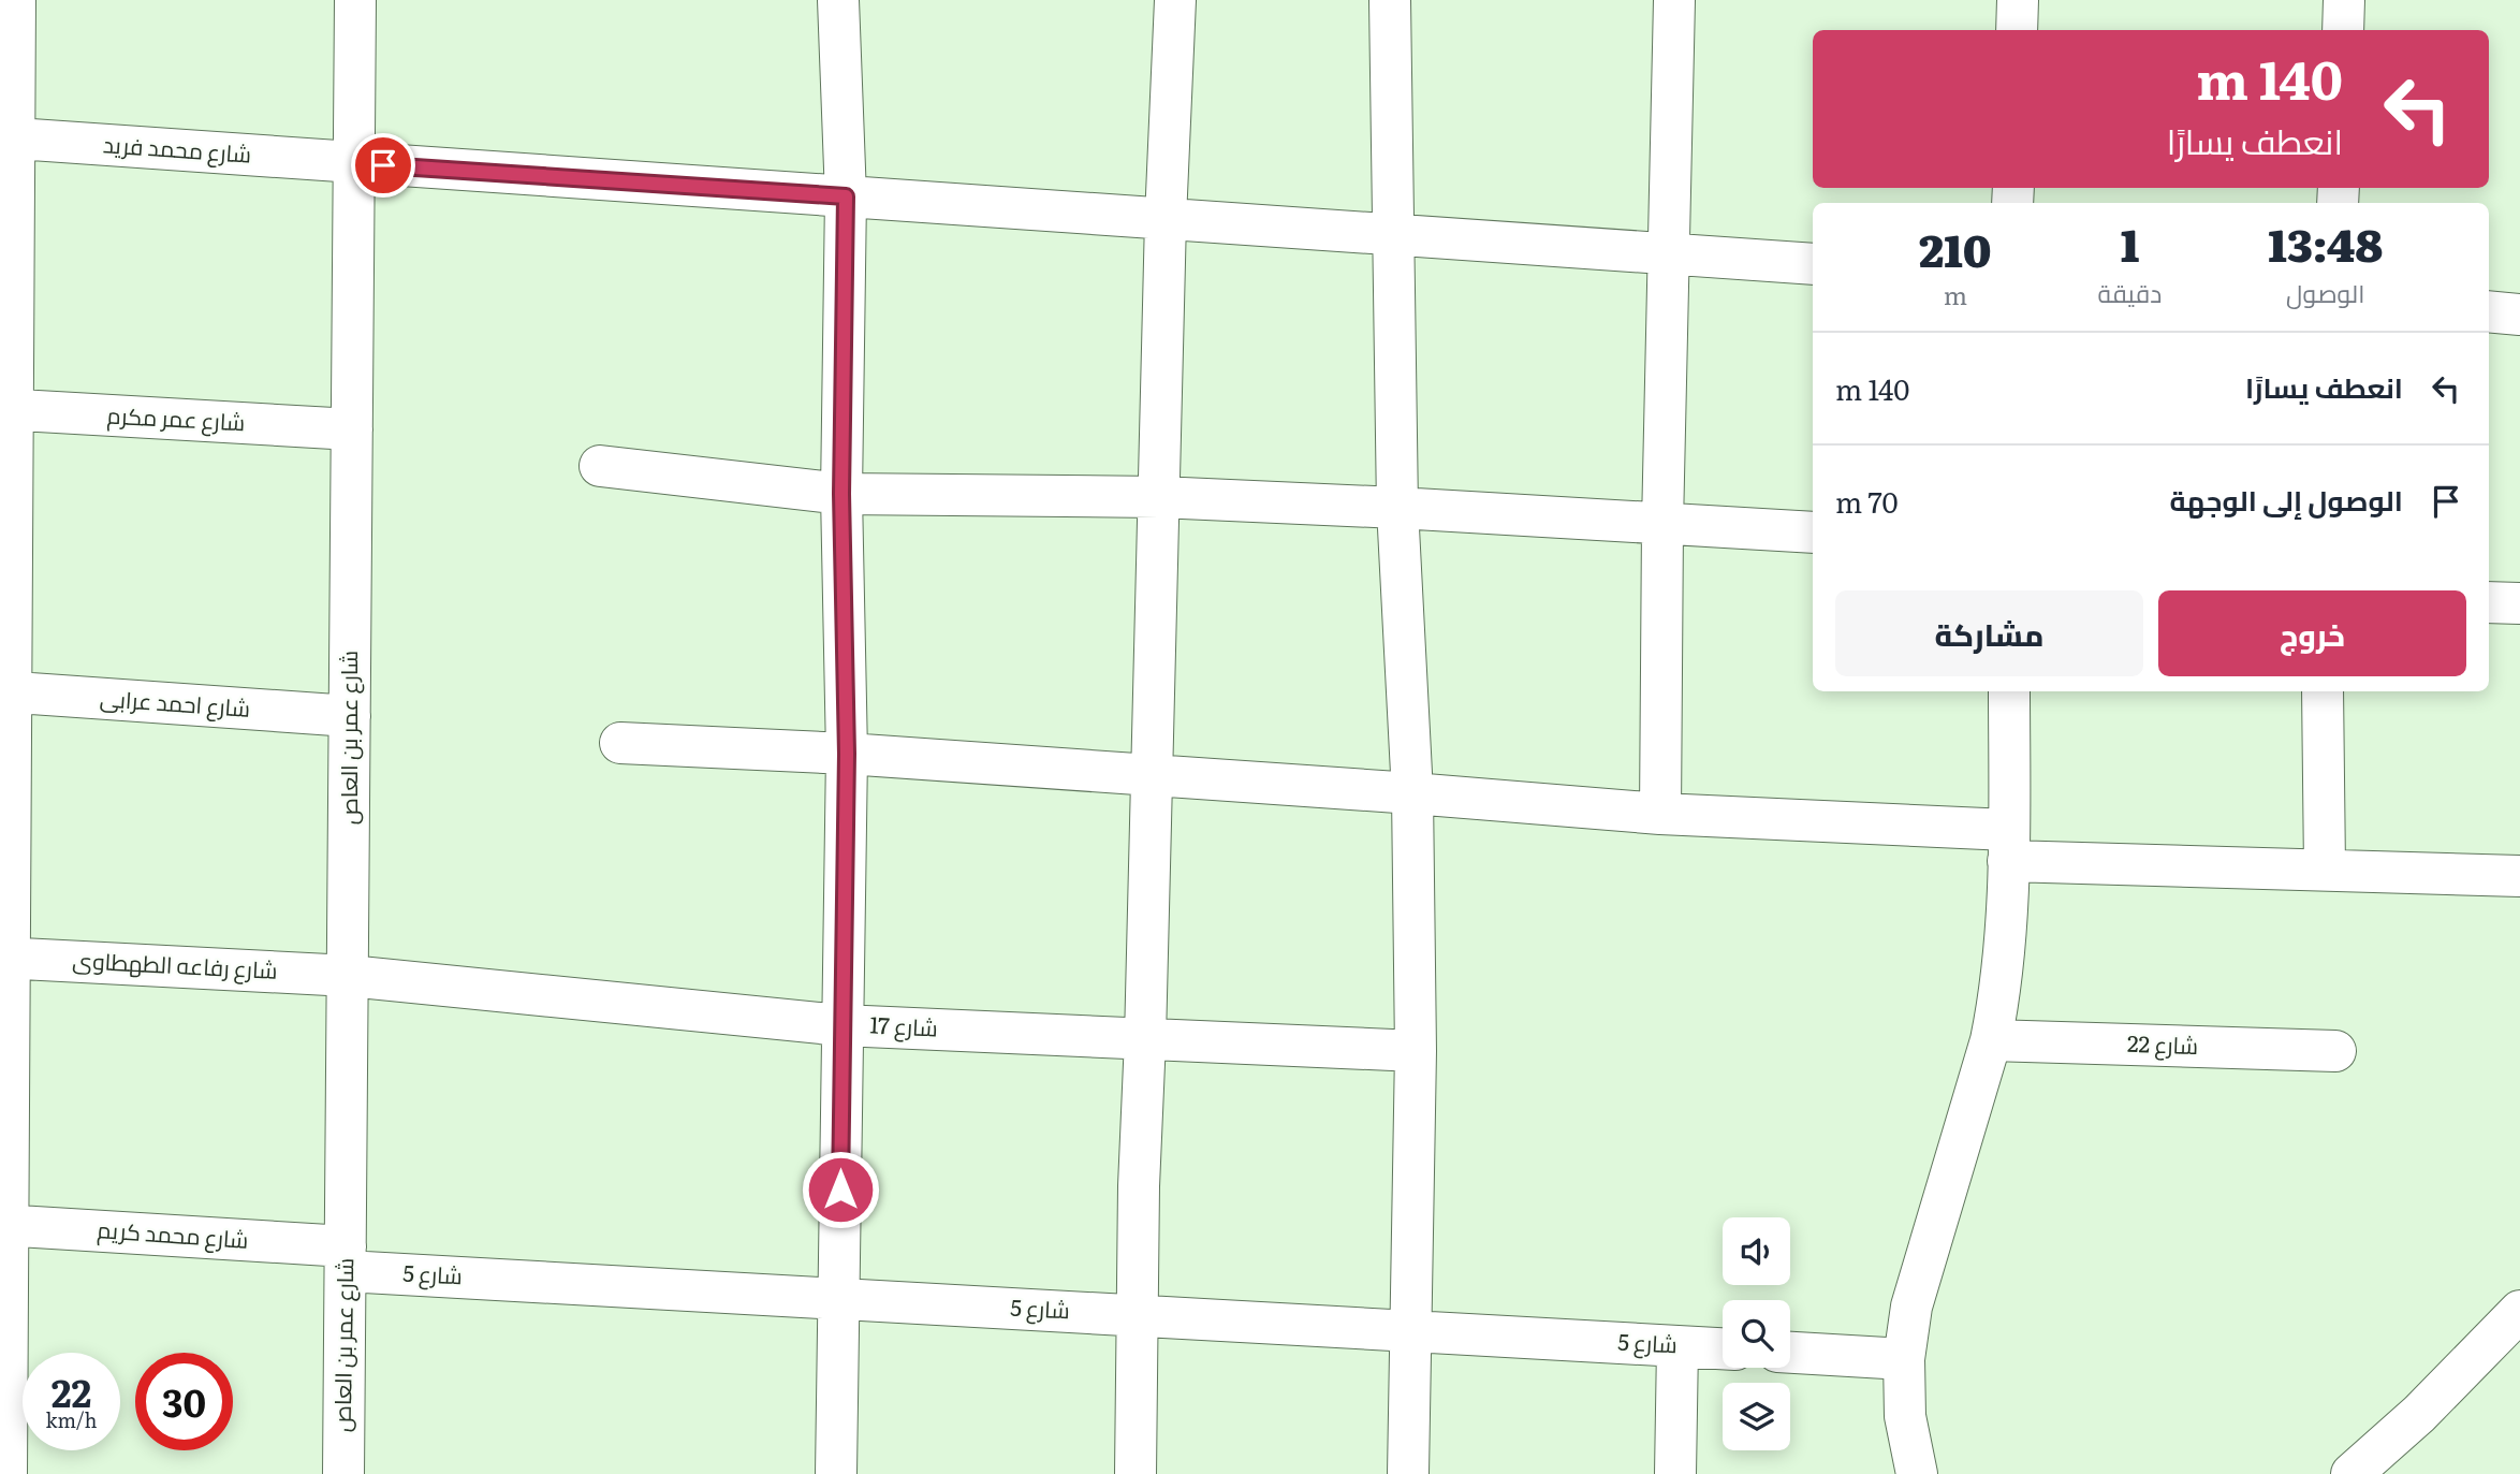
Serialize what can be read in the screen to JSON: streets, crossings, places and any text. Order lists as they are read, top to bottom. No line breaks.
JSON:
{"streets":{"street":["شارع محمد فريد","شارع عمر مكرم","شارع احمد عرابى","شارع عمر بن العاص","شارع رفاعه الطهطاوى","شارع 17","شارع 22","شارع محمد كريم","شارع 5"]},"crossings":[["شارع محمد فريد","شارع عمر بن العاص"],["شارع عمر مكرم","شارع عمر بن العاص"],["شارع احمد عرابى","شارع عمر بن العاص"],["شارع عمر بن العاص","شارع رفاعه الطهطاوى"],["شارع عمر بن العاص","شارع 17"],["شارع عمر بن العاص","شارع محمد كريم"],["شارع عمر بن العاص","شارع 5"],["شارع رفاعه الطهطاوى","شارع 17"],["شارع محمد كريم","شارع 5"]],"page":{"turn":["140 m","انعطف يسارًا"],"eta":["13:48","الوصول","1","دقيقة","210","m"],"list":[{"name":"انعطف يسارًا","value":"140 m"},{"name":"الوصول إلى الوجهة","value":"70 m"}],"buttons":["خروج","مشاركة"],"speed":"22 km/h","limit":"30"}}
